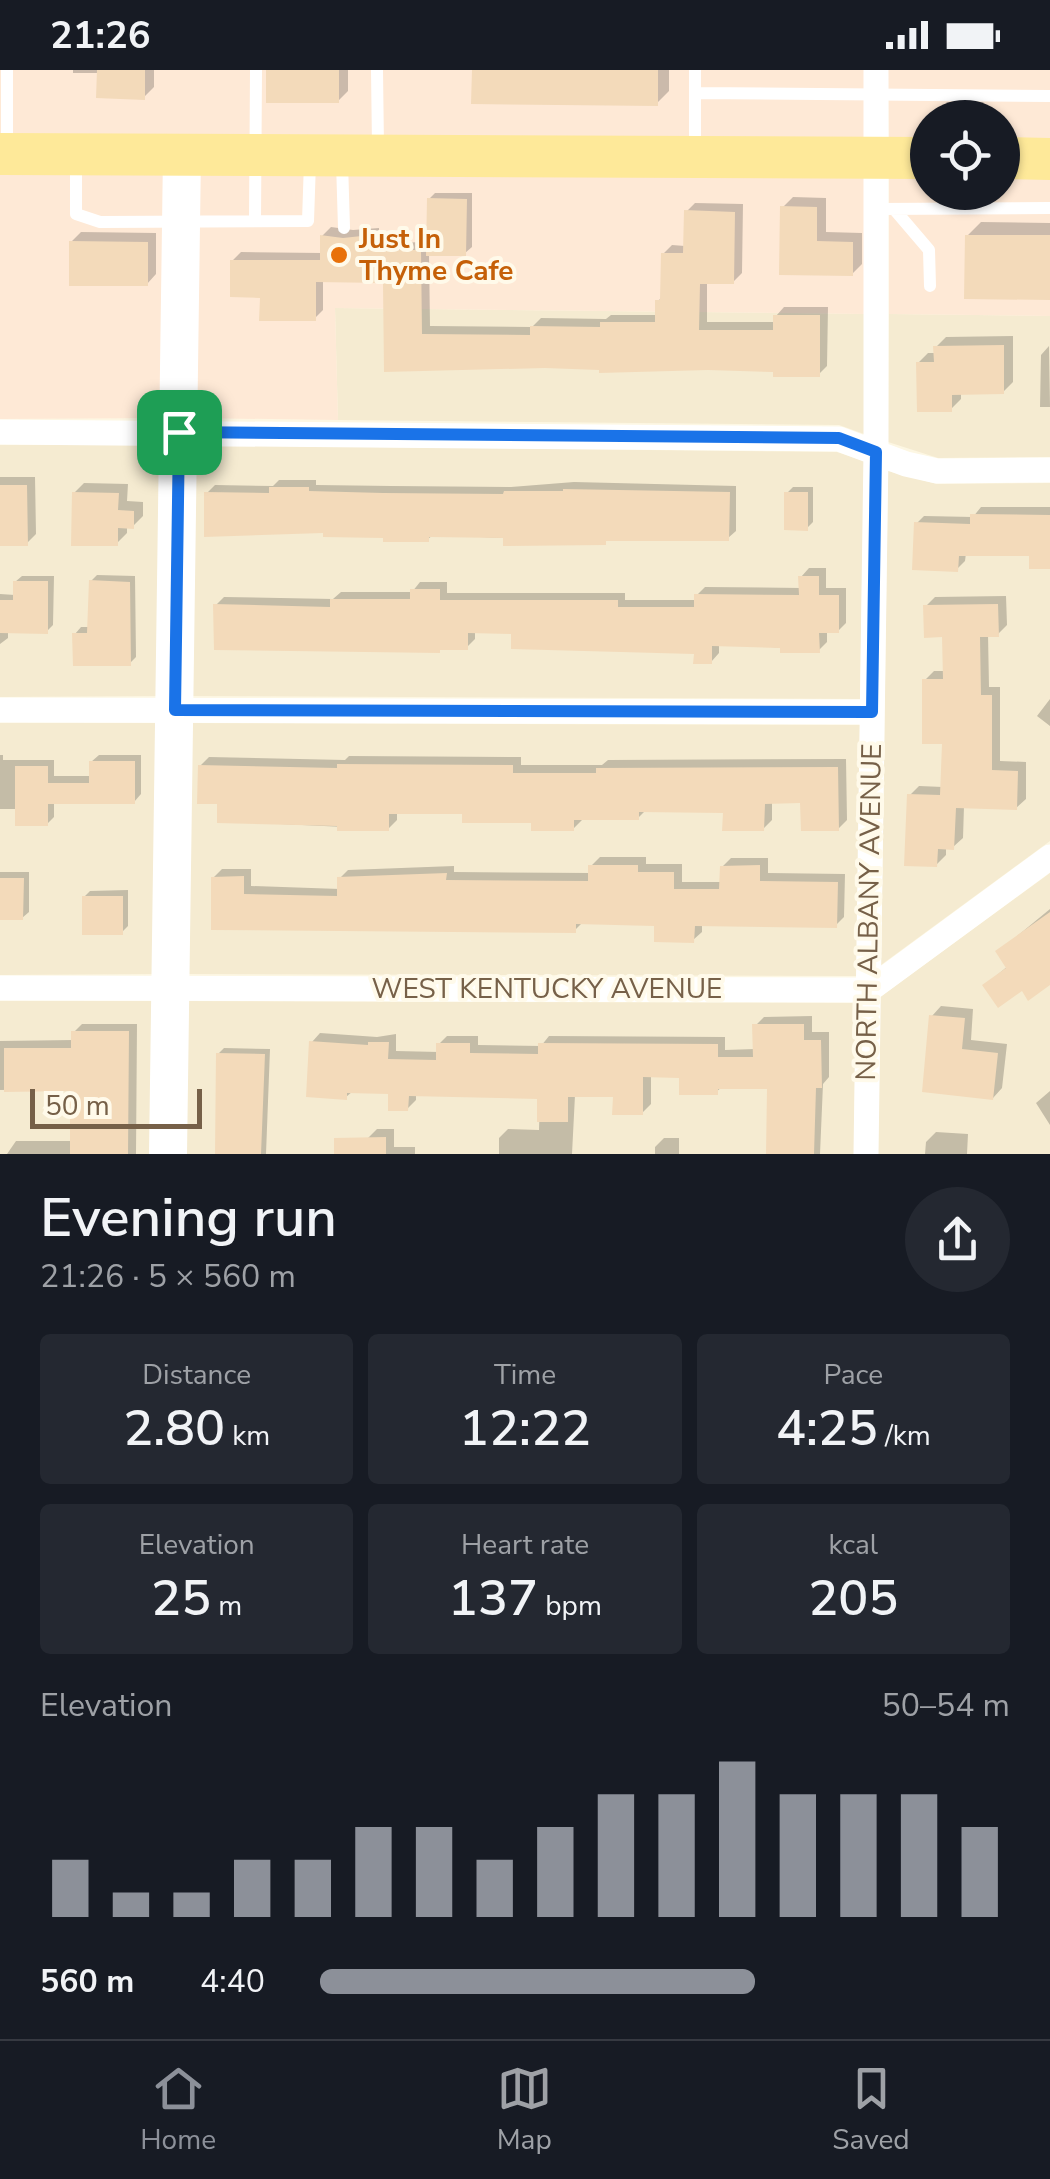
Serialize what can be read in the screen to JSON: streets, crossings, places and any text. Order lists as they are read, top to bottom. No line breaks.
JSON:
{"streets":{"street":["NORTH ALBANY AVENUE","WEST KENTUCKY AVENUE"]},"crossings":[["NORTH ALBANY AVENUE","WEST KENTUCKY AVENUE"]],"places":["Just In Thyme Cafe"],"scale_bar":"50 m","page":{"status":"21:26","scale":"50 m","heading":["Evening run","21:26 · 5 × 560 m"],"stats":[["Distance","2.80 km"],["Time","12:22"],["Pace","4:25 /km"],["Elevation","25 m"],["Heart rate","137 bpm"],["kcal","205"]],"chart":["Elevation","50–54 m"],"list":[{"name":"560 m","note":"4:40"}],"tabs":["Home","Map","Saved"]}}
